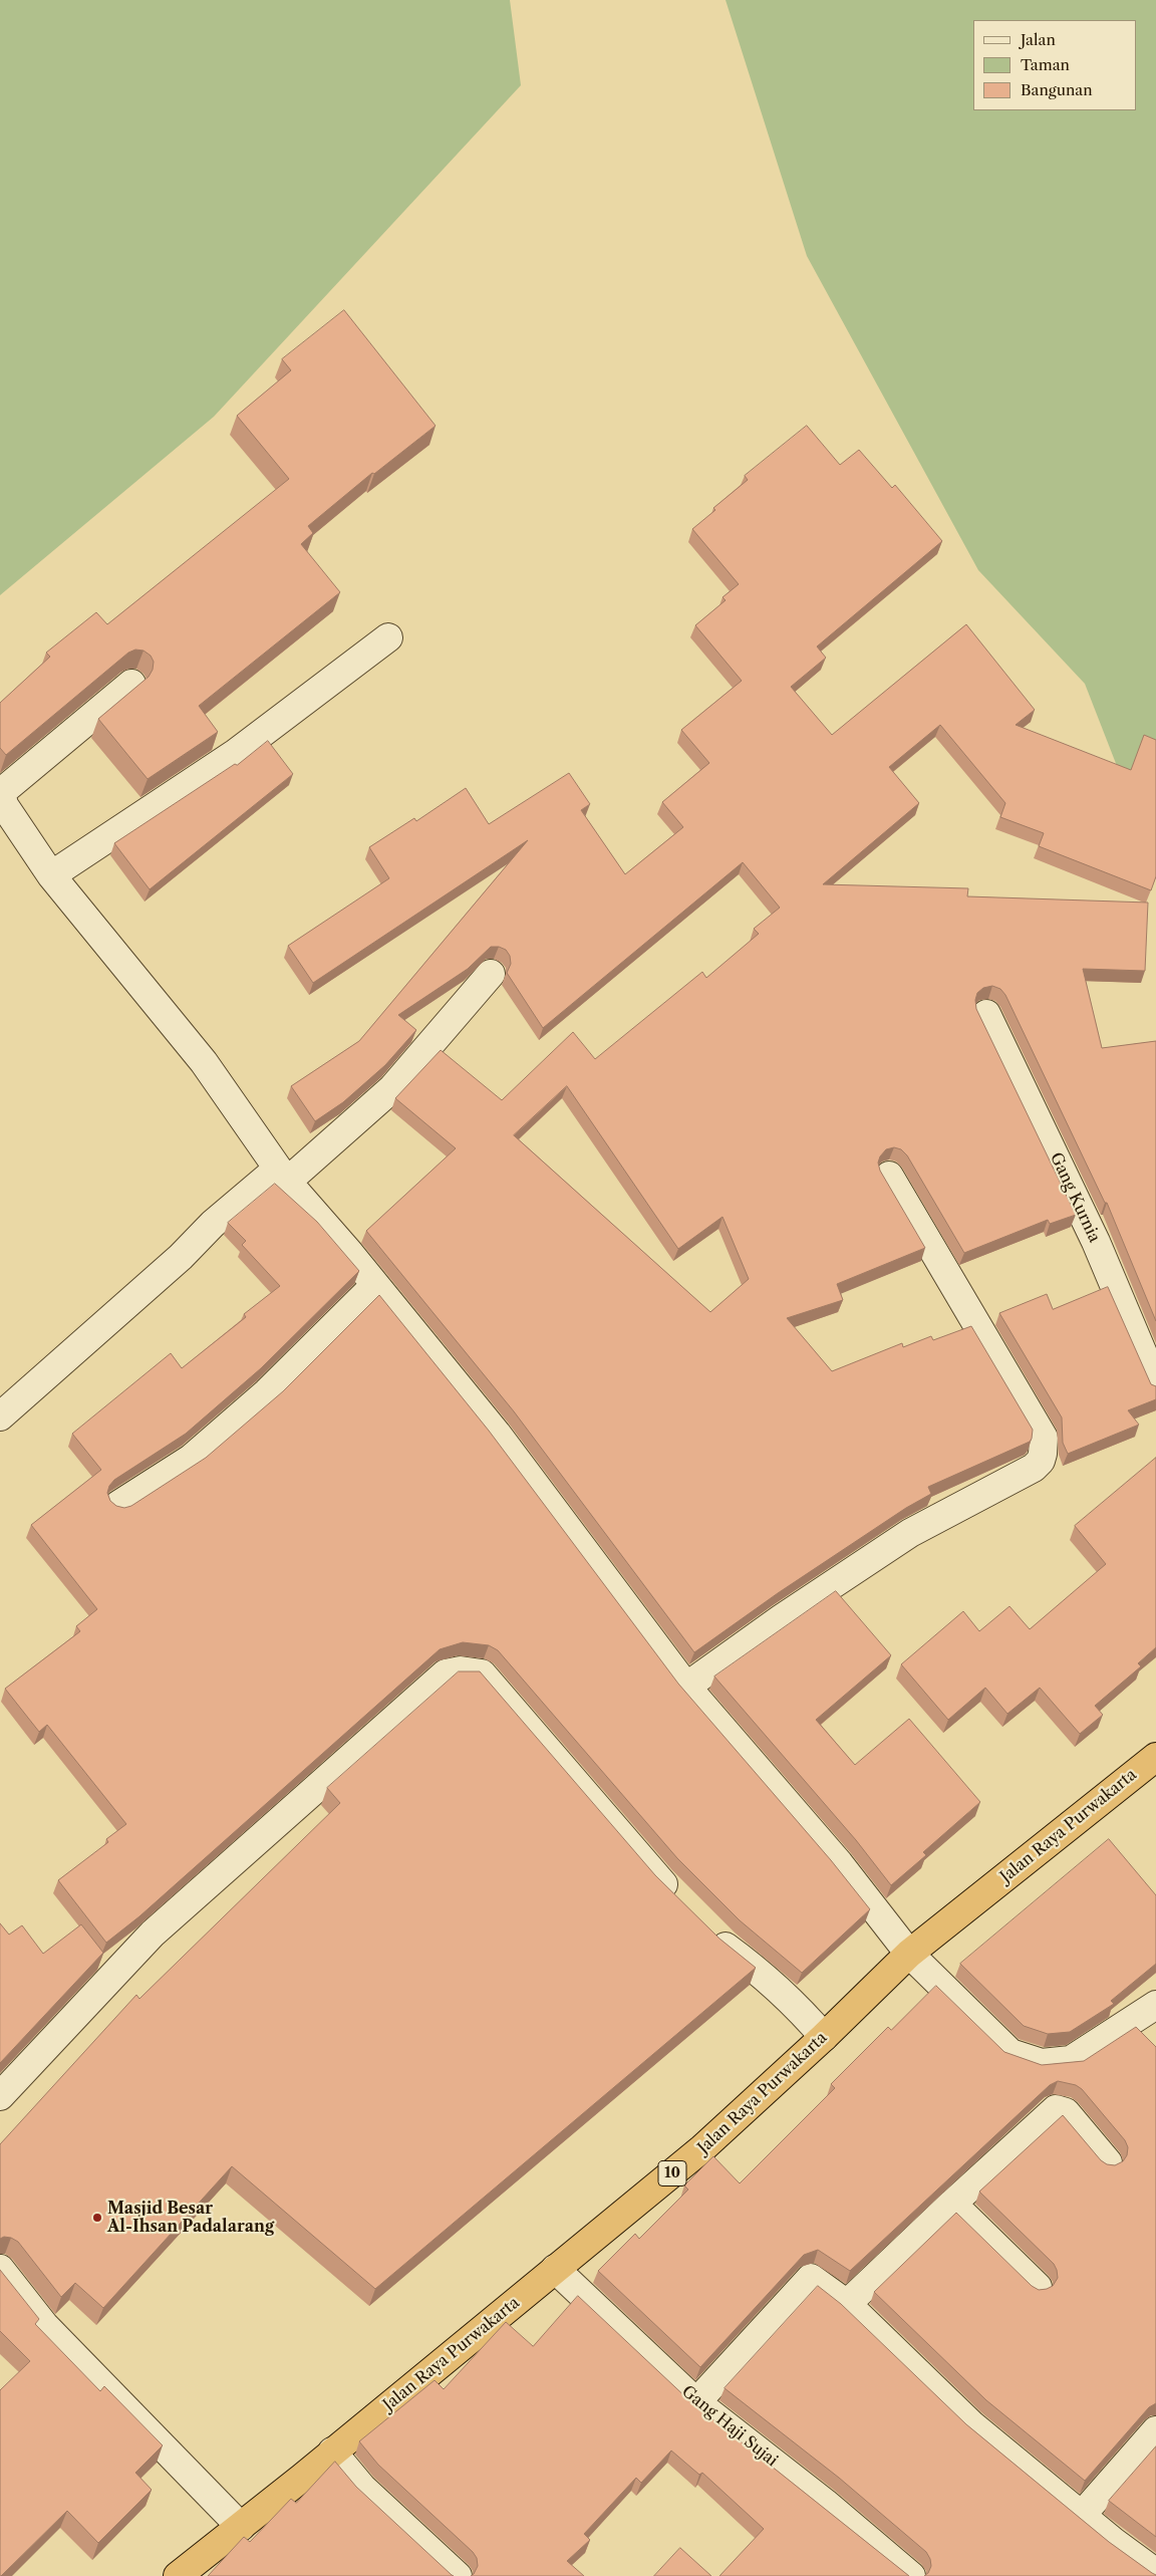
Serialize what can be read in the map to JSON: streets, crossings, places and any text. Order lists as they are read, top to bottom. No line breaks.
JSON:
{"streets":{"highway":["Jalan Raya Purwakarta","10"],"street":["Gang Kurnia","Gang Haji Sujai"]},"crossings":[["Jalan Raya Purwakarta","Gang Haji Sujai"]],"places":["Masjid Besar Al-Ihsan Padalarang"],"legend":["Jalan","Taman","Bangunan"]}
